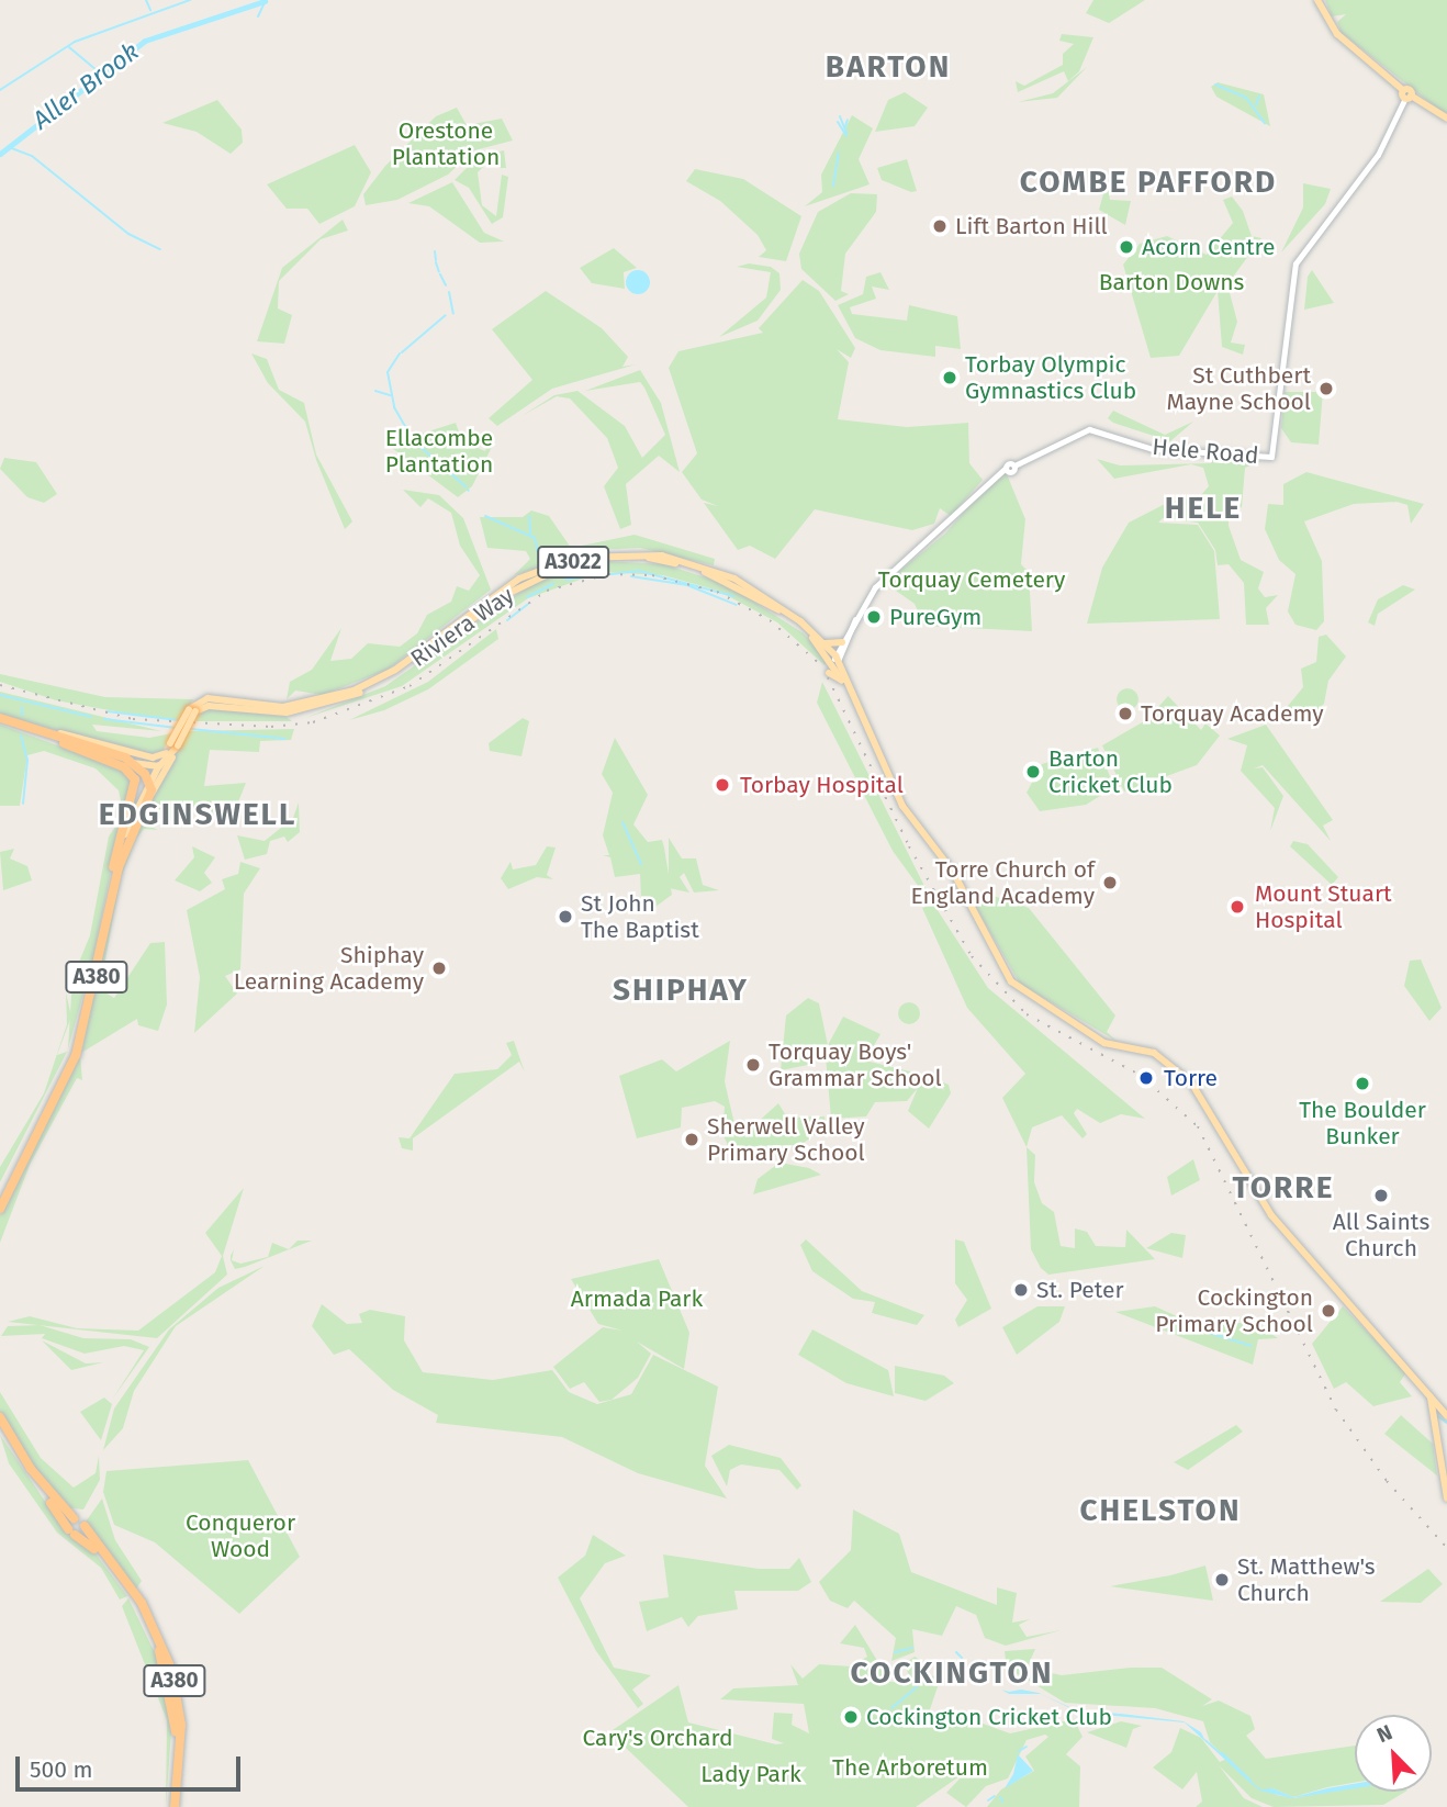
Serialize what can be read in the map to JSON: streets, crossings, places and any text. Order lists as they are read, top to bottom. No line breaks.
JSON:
{"streets":{"highway":["A380"],"main road":["Hele Road","A3022","Riviera Way"]},"crossings":[["A3022","Riviera Way"]],"districts":["BARTON","COMBE PAFFORD","HELE","EDGINSWELL","SHIPHAY","TORRE","CHELSTON","COCKINGTON"],"water":["Aller Brook"],"parks":["Orestone Plantation","Barton Downs","Ellacombe Plantation","Torquay Cemetery","Armada Park","Conqueror Wood","Cary's Orchard","The Arboretum","Lady Park"],"places":["Lift Barton Hill","Acorn Centre","Torbay Olympic Gymnastics Club","St Cuthbert Mayne School","PureGym","Torquay Academy","Barton Cricket Club","Torbay Hospital","Torre Church of England Academy","Mount Stuart Hospital","St John The Baptist","Shiphay Learning Academy","Torquay Boys' Grammar School","Torre","The Boulder Bunker","Sherwell Valley Primary School","All Saints Church","St. Peter","Cockington Primary School","St. Matthew's Church","Cockington Cricket Club"],"scale_bar":"500 m","north":"top left"}
